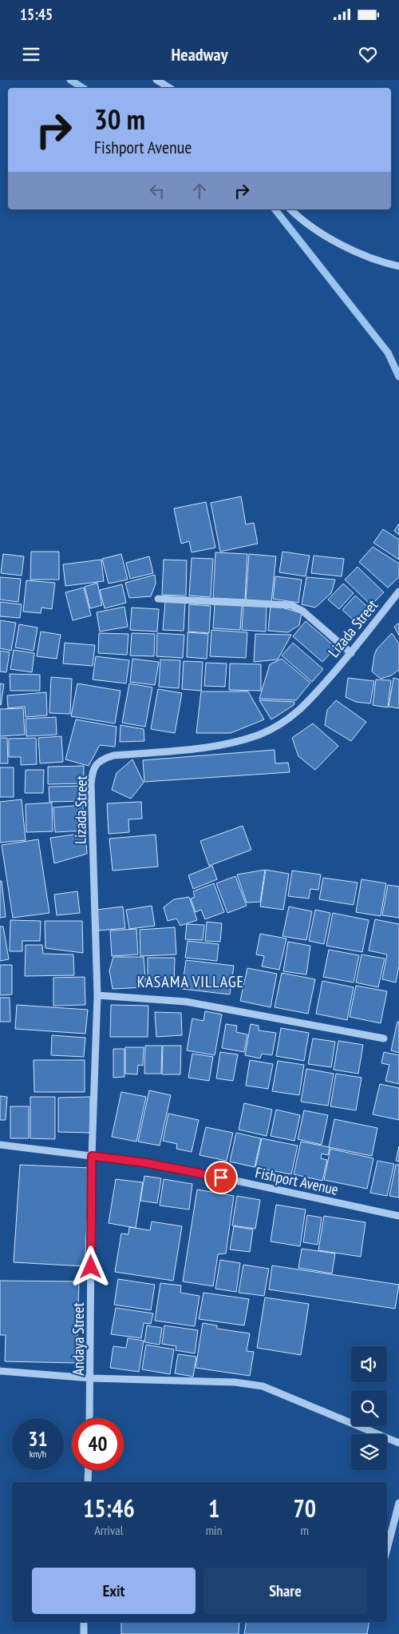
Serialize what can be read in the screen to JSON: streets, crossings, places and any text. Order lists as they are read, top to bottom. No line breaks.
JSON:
{"streets":{"street":["Lizada Street","Fishport Avenue","Andaya Street"]},"crossings":[["Lizada Street","Fishport Avenue"],["Lizada Street","Andaya Street"],["Fishport Avenue","Andaya Street"]],"districts":["KASAMA VILLAGE"],"page":{"status":"15:45","header":"Headway","turn":["30 m","Fishport Avenue"],"speed":"31 km/h","limit":"40","eta":["15:46","Arrival","1","min","70","m"],"buttons":["Exit","Share"]}}
